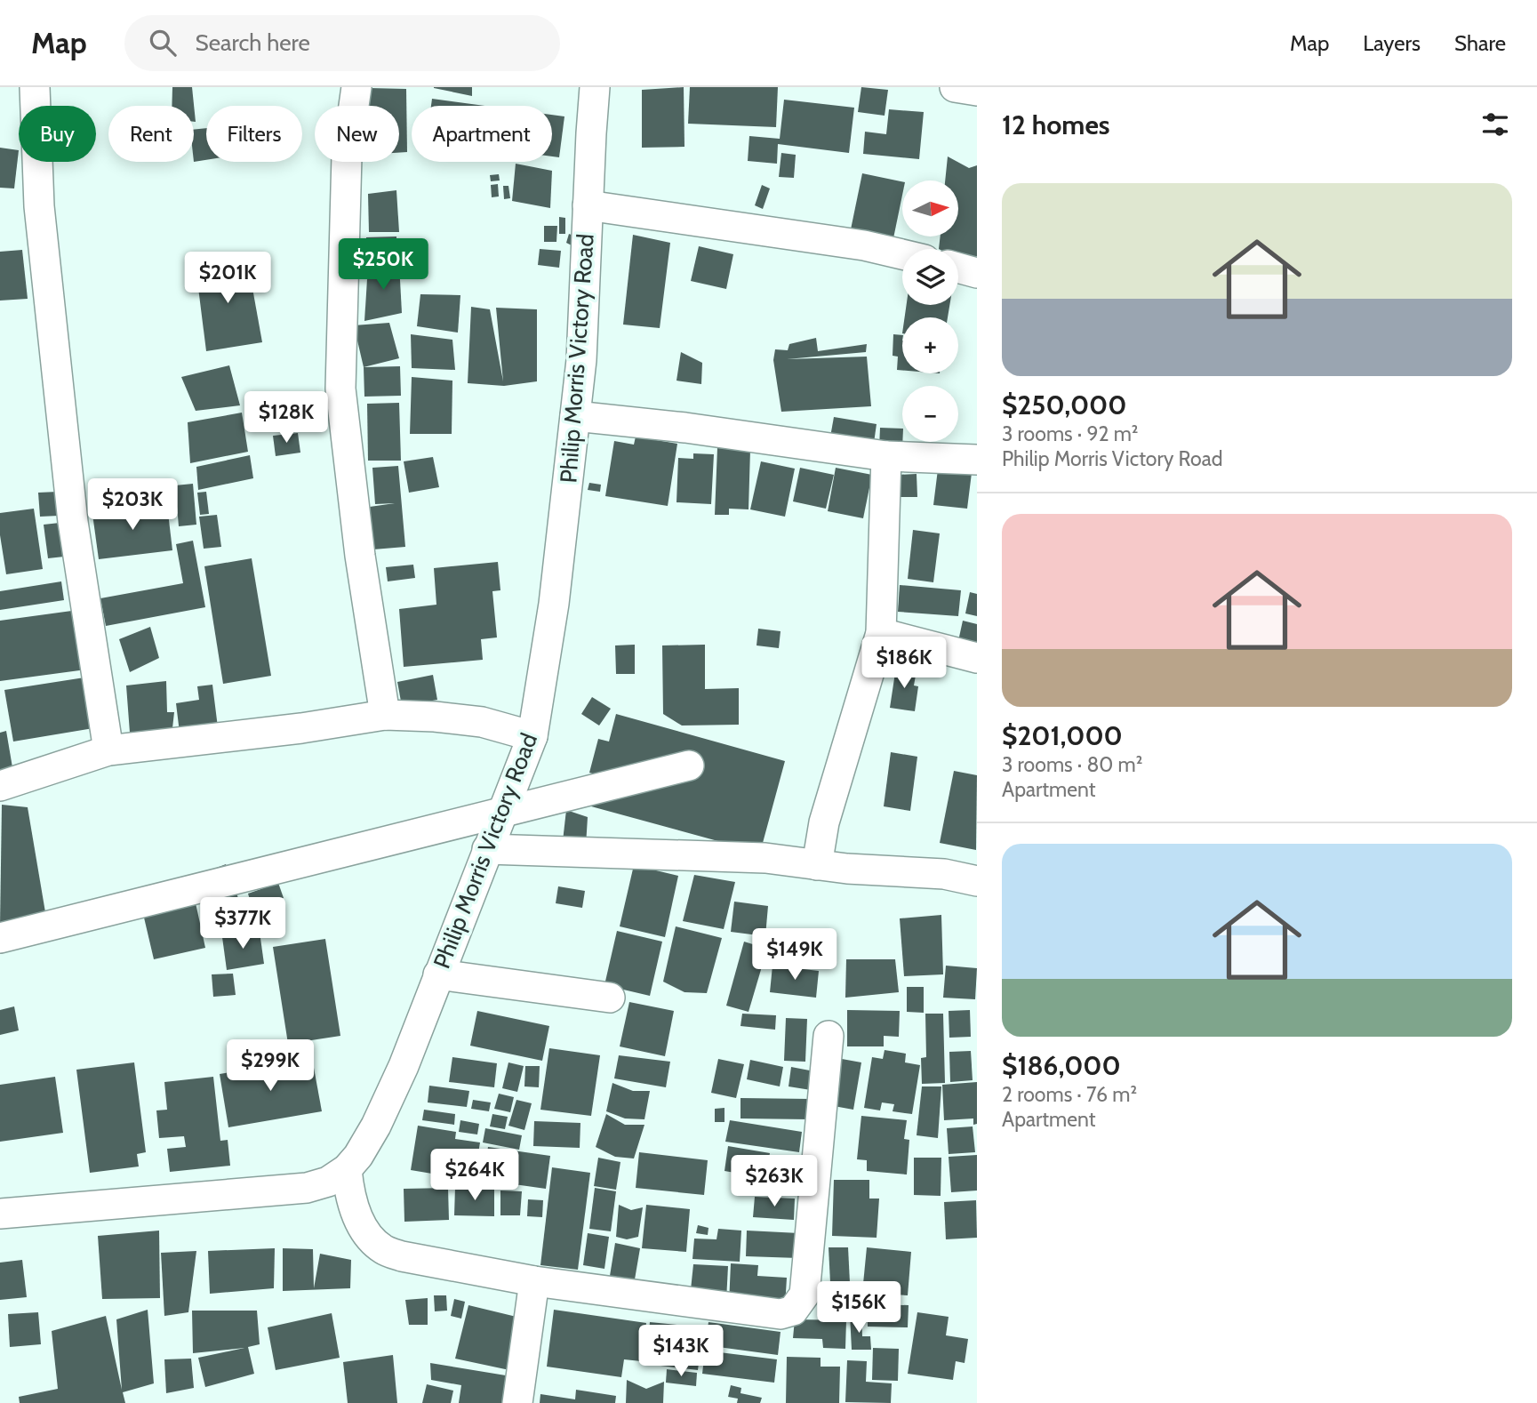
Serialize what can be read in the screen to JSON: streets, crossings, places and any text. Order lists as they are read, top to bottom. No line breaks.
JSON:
{"streets":{"street":["Philip Morris Victory Road"]},"north":"right","page":{"header":"Map","search":"Search here","nav":["Map","Layers","Share"],"heading":"12 homes","chip":["Buy","Rent","Filters","New","Apartment"],"list":[{"name":"$250,000","note":"3 rooms · 92 m² · Philip Morris Victory Road"},{"name":"$201,000","note":"3 rooms · 80 m² · Apartment"},{"name":"$186,000","note":"2 rooms · 76 m² · Apartment"}],"map_buttons":["+","−"],"price":["$250K","$201K","$128K","$203K","$186K","$377K","$149K","$299K","$264K","$263K","$156K","$143K"]}}
